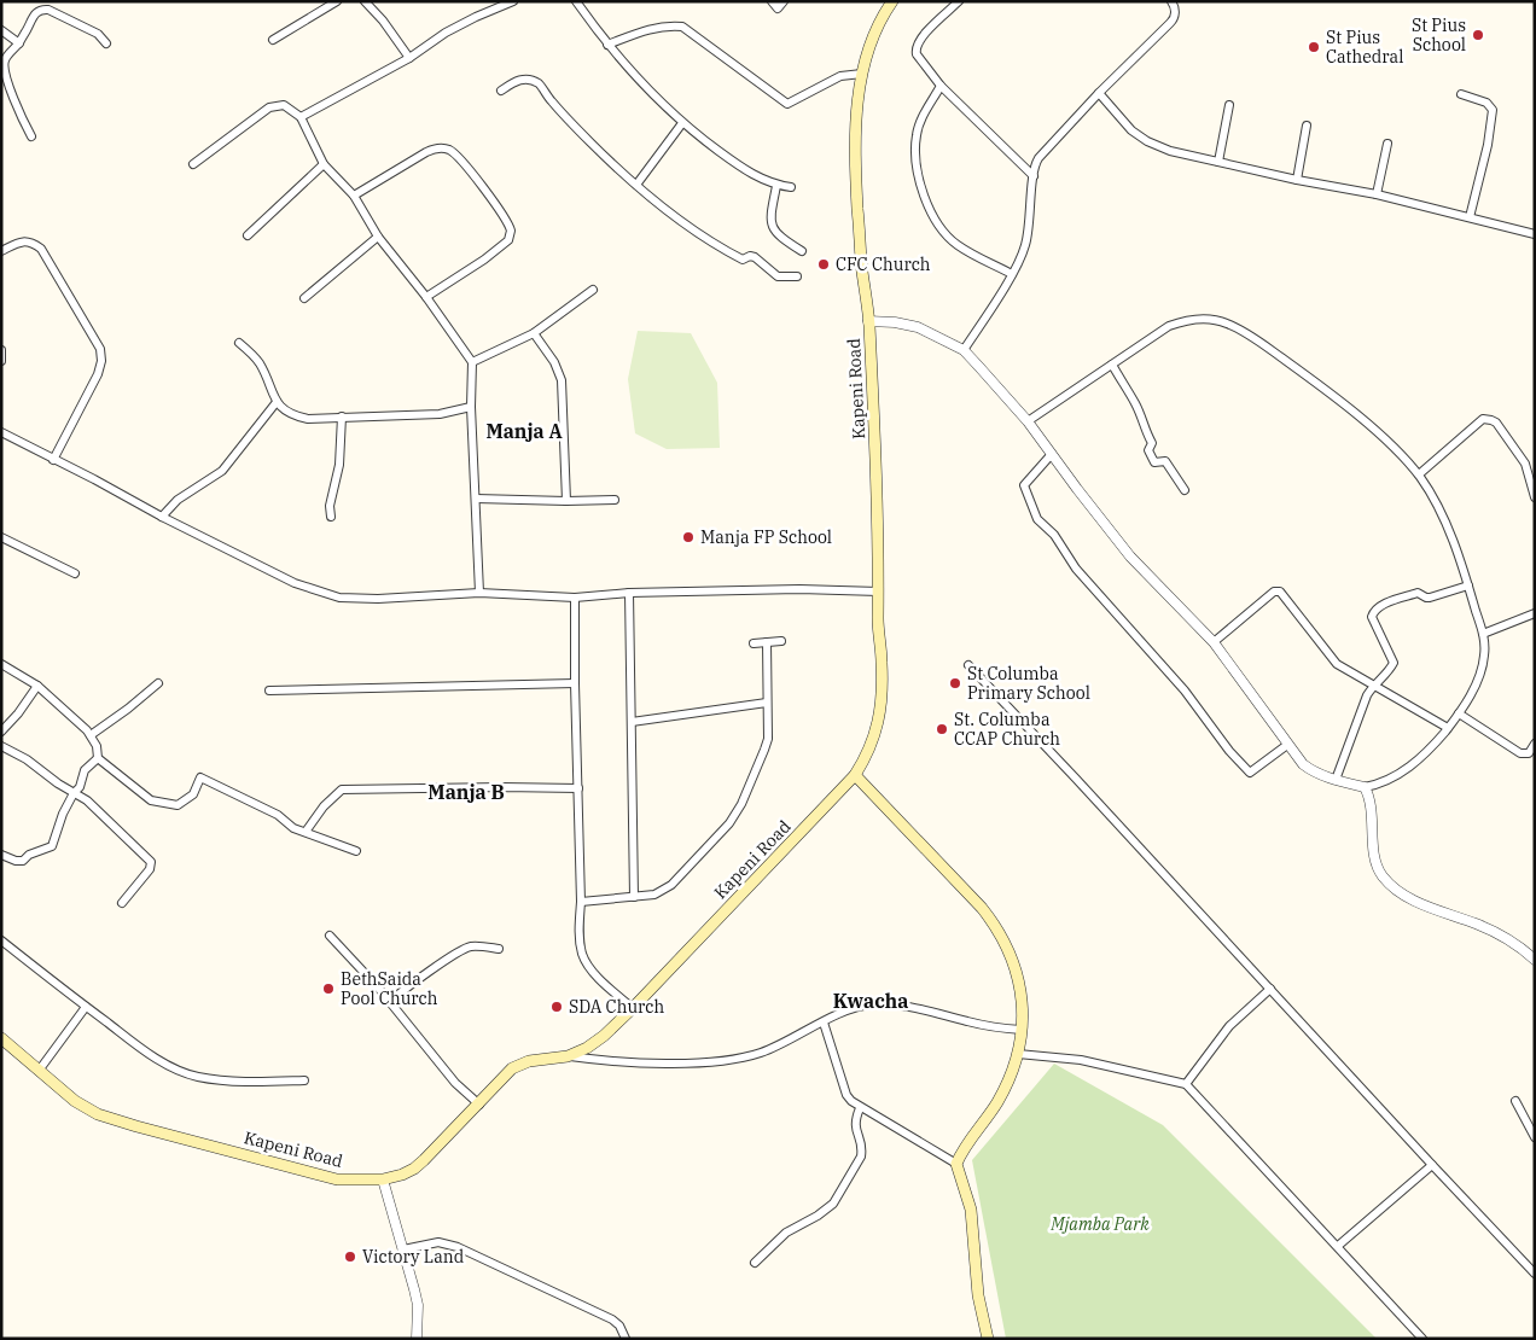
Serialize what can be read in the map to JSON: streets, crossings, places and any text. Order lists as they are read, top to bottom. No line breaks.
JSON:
{"streets":{"main road":["Kapeni Road"]},"districts":["Manja A","Manja B","Kwacha"],"parks":["Mjamba Park"],"places":["St Pius School","St Pius Cathedral","CFC Church","Manja FP School","St Columba Primary School","St. Columba CCAP Church","BethSaida Pool Church","SDA Church","Victory Land"]}
